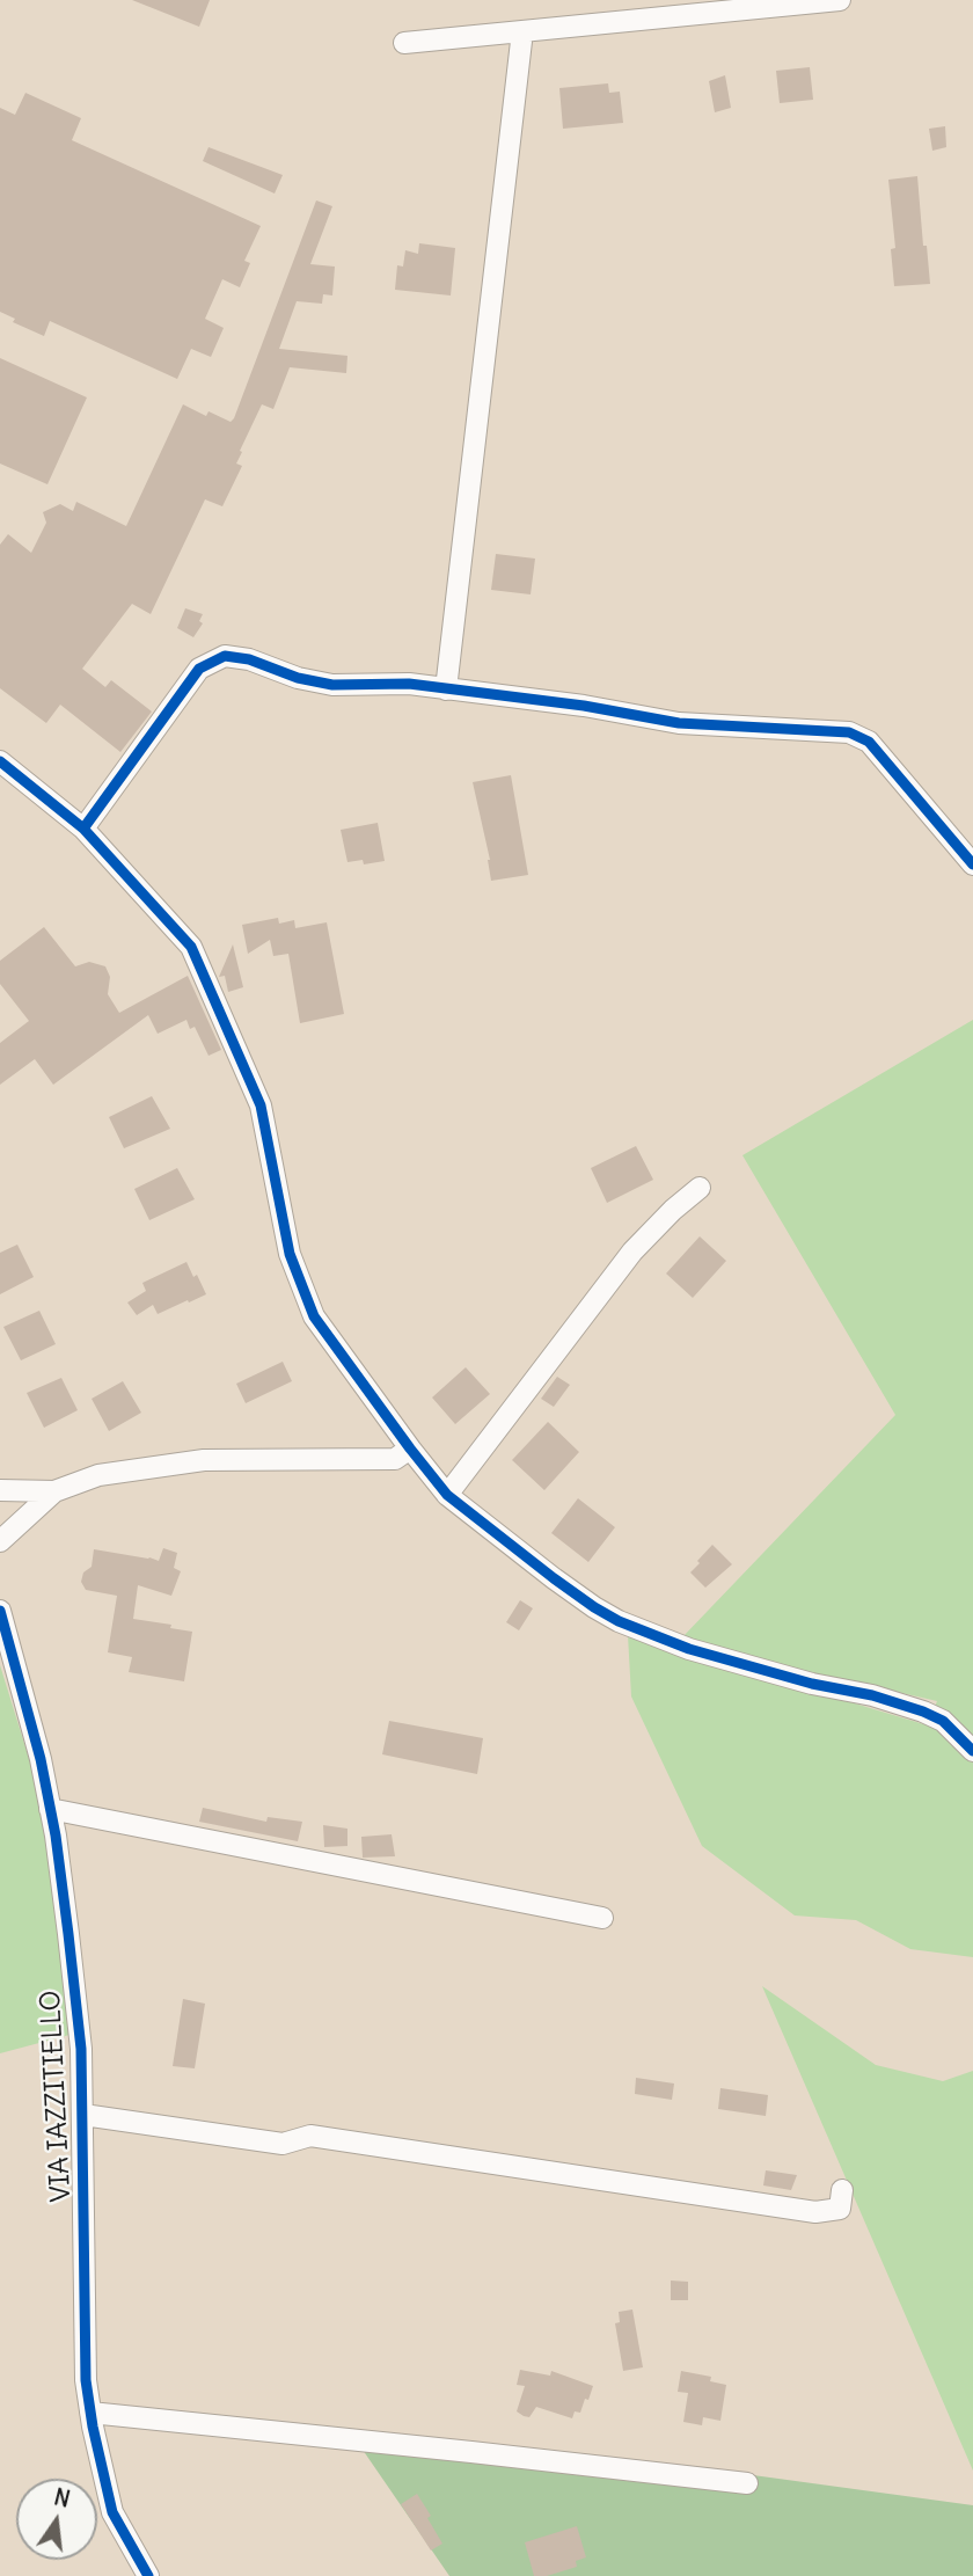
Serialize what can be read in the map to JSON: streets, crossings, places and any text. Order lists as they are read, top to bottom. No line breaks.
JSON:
{"streets":{"street":["VIA IAZZITIELLO"]},"north":"top"}
